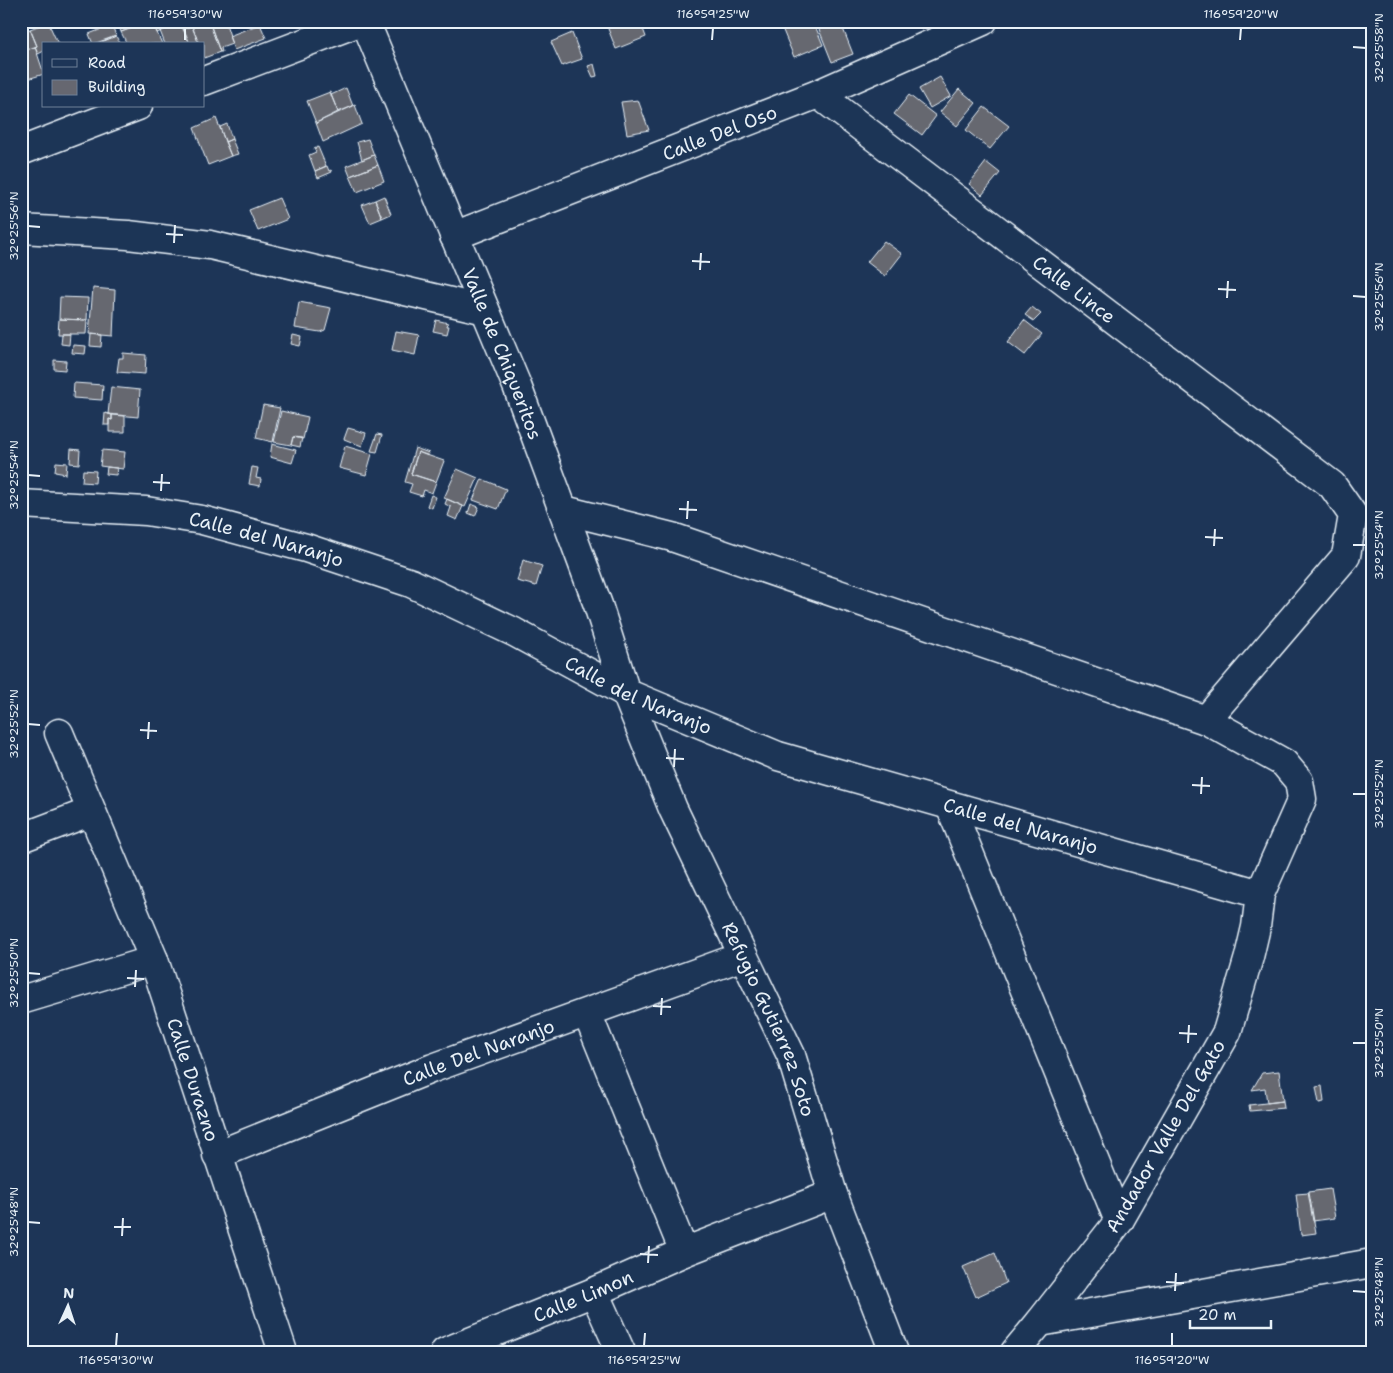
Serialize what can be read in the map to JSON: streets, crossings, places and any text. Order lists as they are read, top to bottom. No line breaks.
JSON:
{"streets":{"street":["Calle Del Oso","Calle Lince","Valle de Chiqueritos","Calle del Naranjo","Refugio Gutierrez Soto","Calle Del Naranjo","Calle Durazno","Andador Valle Del Gato","Calle Limon"]},"crossings":[["Calle Del Oso","Calle Lince"],["Calle Del Oso","Valle de Chiqueritos"],["Calle Lince","Andador Valle Del Gato"],["Valle de Chiqueritos","Calle del Naranjo"],["Valle de Chiqueritos","Refugio Gutierrez Soto"],["Valle de Chiqueritos","Andador Valle Del Gato"],["Calle del Naranjo","Refugio Gutierrez Soto"],["Calle del Naranjo","Andador Valle Del Gato"],["Refugio Gutierrez Soto","Calle Del Naranjo"],["Refugio Gutierrez Soto","Calle Limon"],["Calle Del Naranjo","Calle Durazno"]],"legend":["Road","Building"],"scale_bar":"20 m","north":"top","coordinates":["116°59'30\"W","116°59'25\"W","116°59'20\"W","32°25'58\"N","32°25'56\"N","32°25'54\"N","32°25'52\"N","32°25'50\"N","32°25'48\"N"]}
